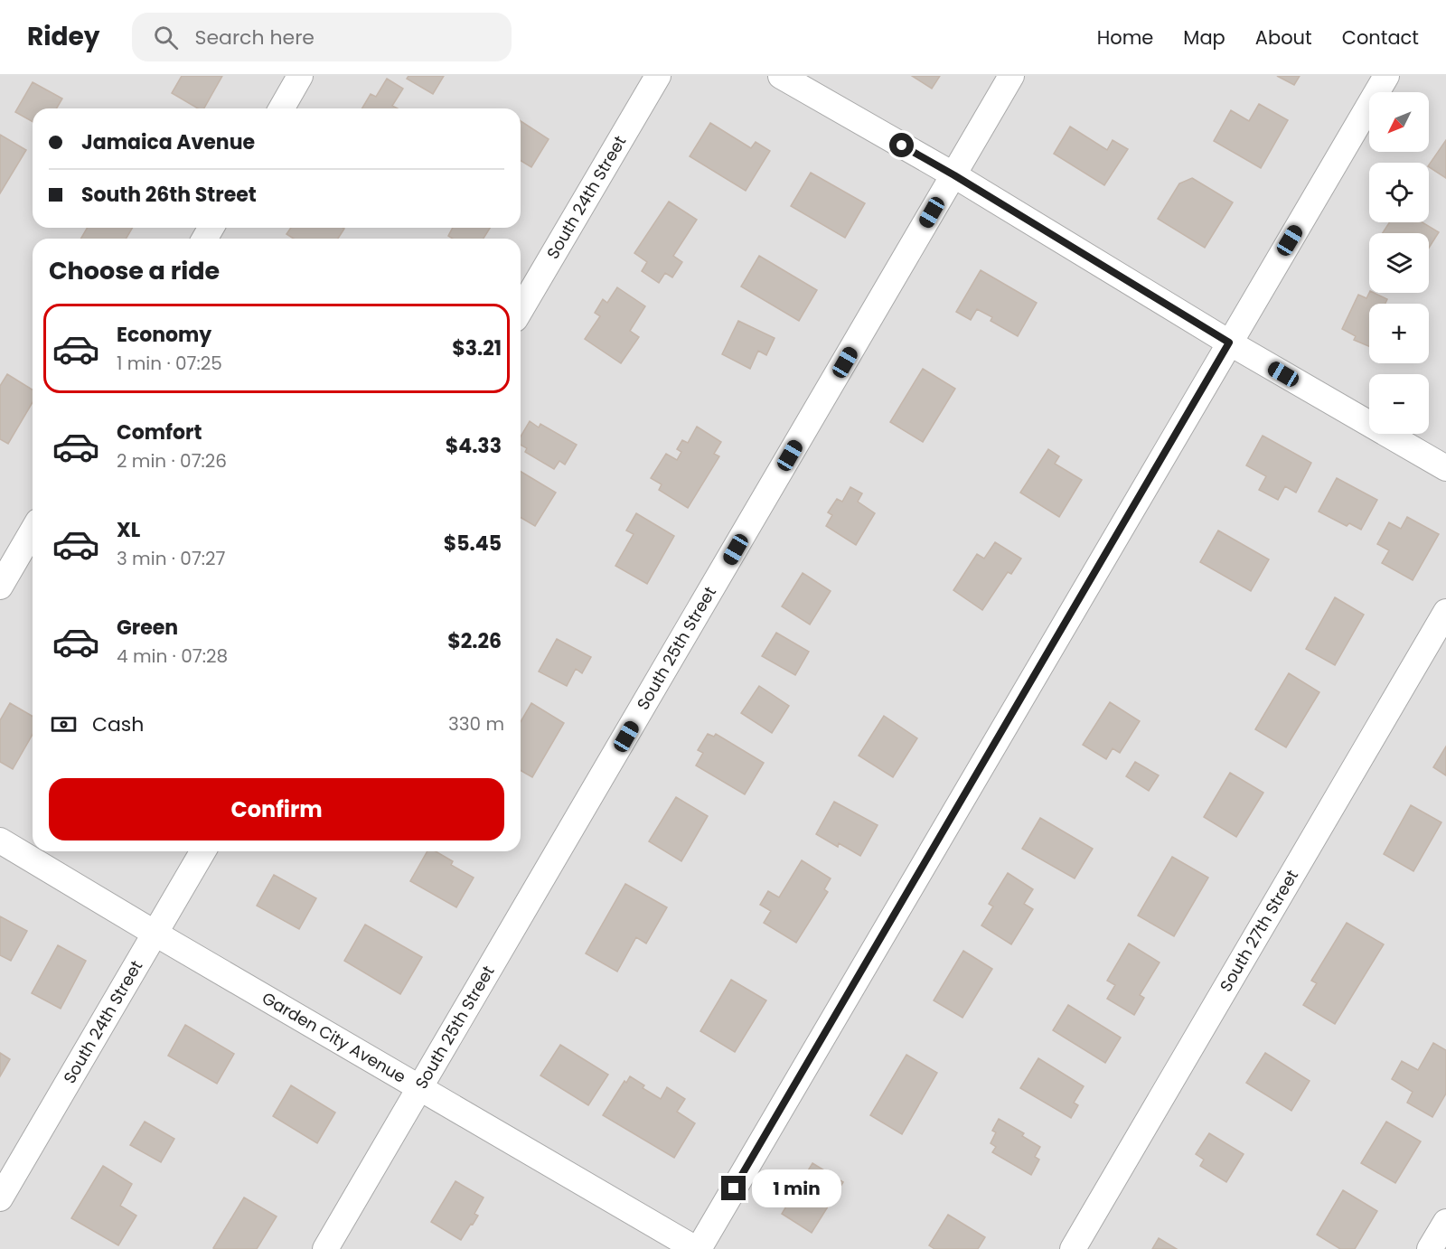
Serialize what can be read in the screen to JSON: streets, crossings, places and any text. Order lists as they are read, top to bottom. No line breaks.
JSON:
{"streets":{"street":["South 24th Street","South 25th Street","South 27th Street","Garden City Avenue"]},"crossings":[["South 24th Street","Garden City Avenue"],["South 25th Street","Garden City Avenue"]],"north":"bottom left","page":{"header":"Ridey","search":"Search here","nav":["Home","Map","About","Contact"],"map_buttons":["+","−"],"banner":["Jamaica Avenue","South 26th Street"],"heading":"Choose a ride","list":[{"name":"Economy","note":"1 min · 07:25","value":"$3.21"},{"name":"Comfort","note":"2 min · 07:26","value":"$4.33"},{"name":"XL","note":"3 min · 07:27","value":"$5.45"},{"name":"Green","note":"4 min · 07:28","value":"$2.26"}],"pay":["Cash","330 m"],"buttons":"Confirm","bubble":"1 min"}}
